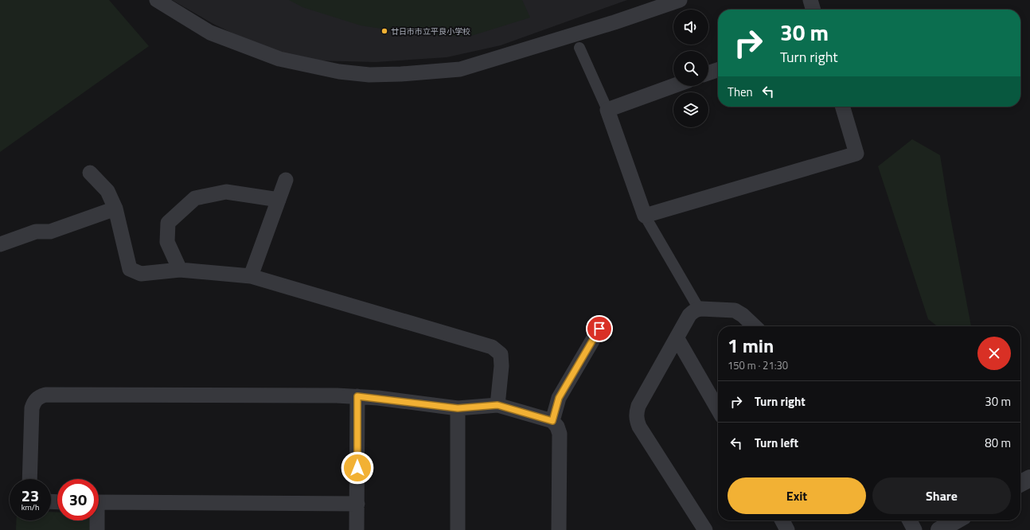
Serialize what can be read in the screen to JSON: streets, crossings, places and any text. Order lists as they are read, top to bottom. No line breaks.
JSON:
{"places":["廿日市市立平良小学校"],"page":{"turn":["30 m","Turn right"],"then":"Then","heading":["1 min","150 m · 21:30"],"list":[{"name":"Turn right","value":"30 m"},{"name":"Turn left","value":"80 m"}],"buttons":["Exit","Share"],"speed":"23 km/h","limit":"30"}}
